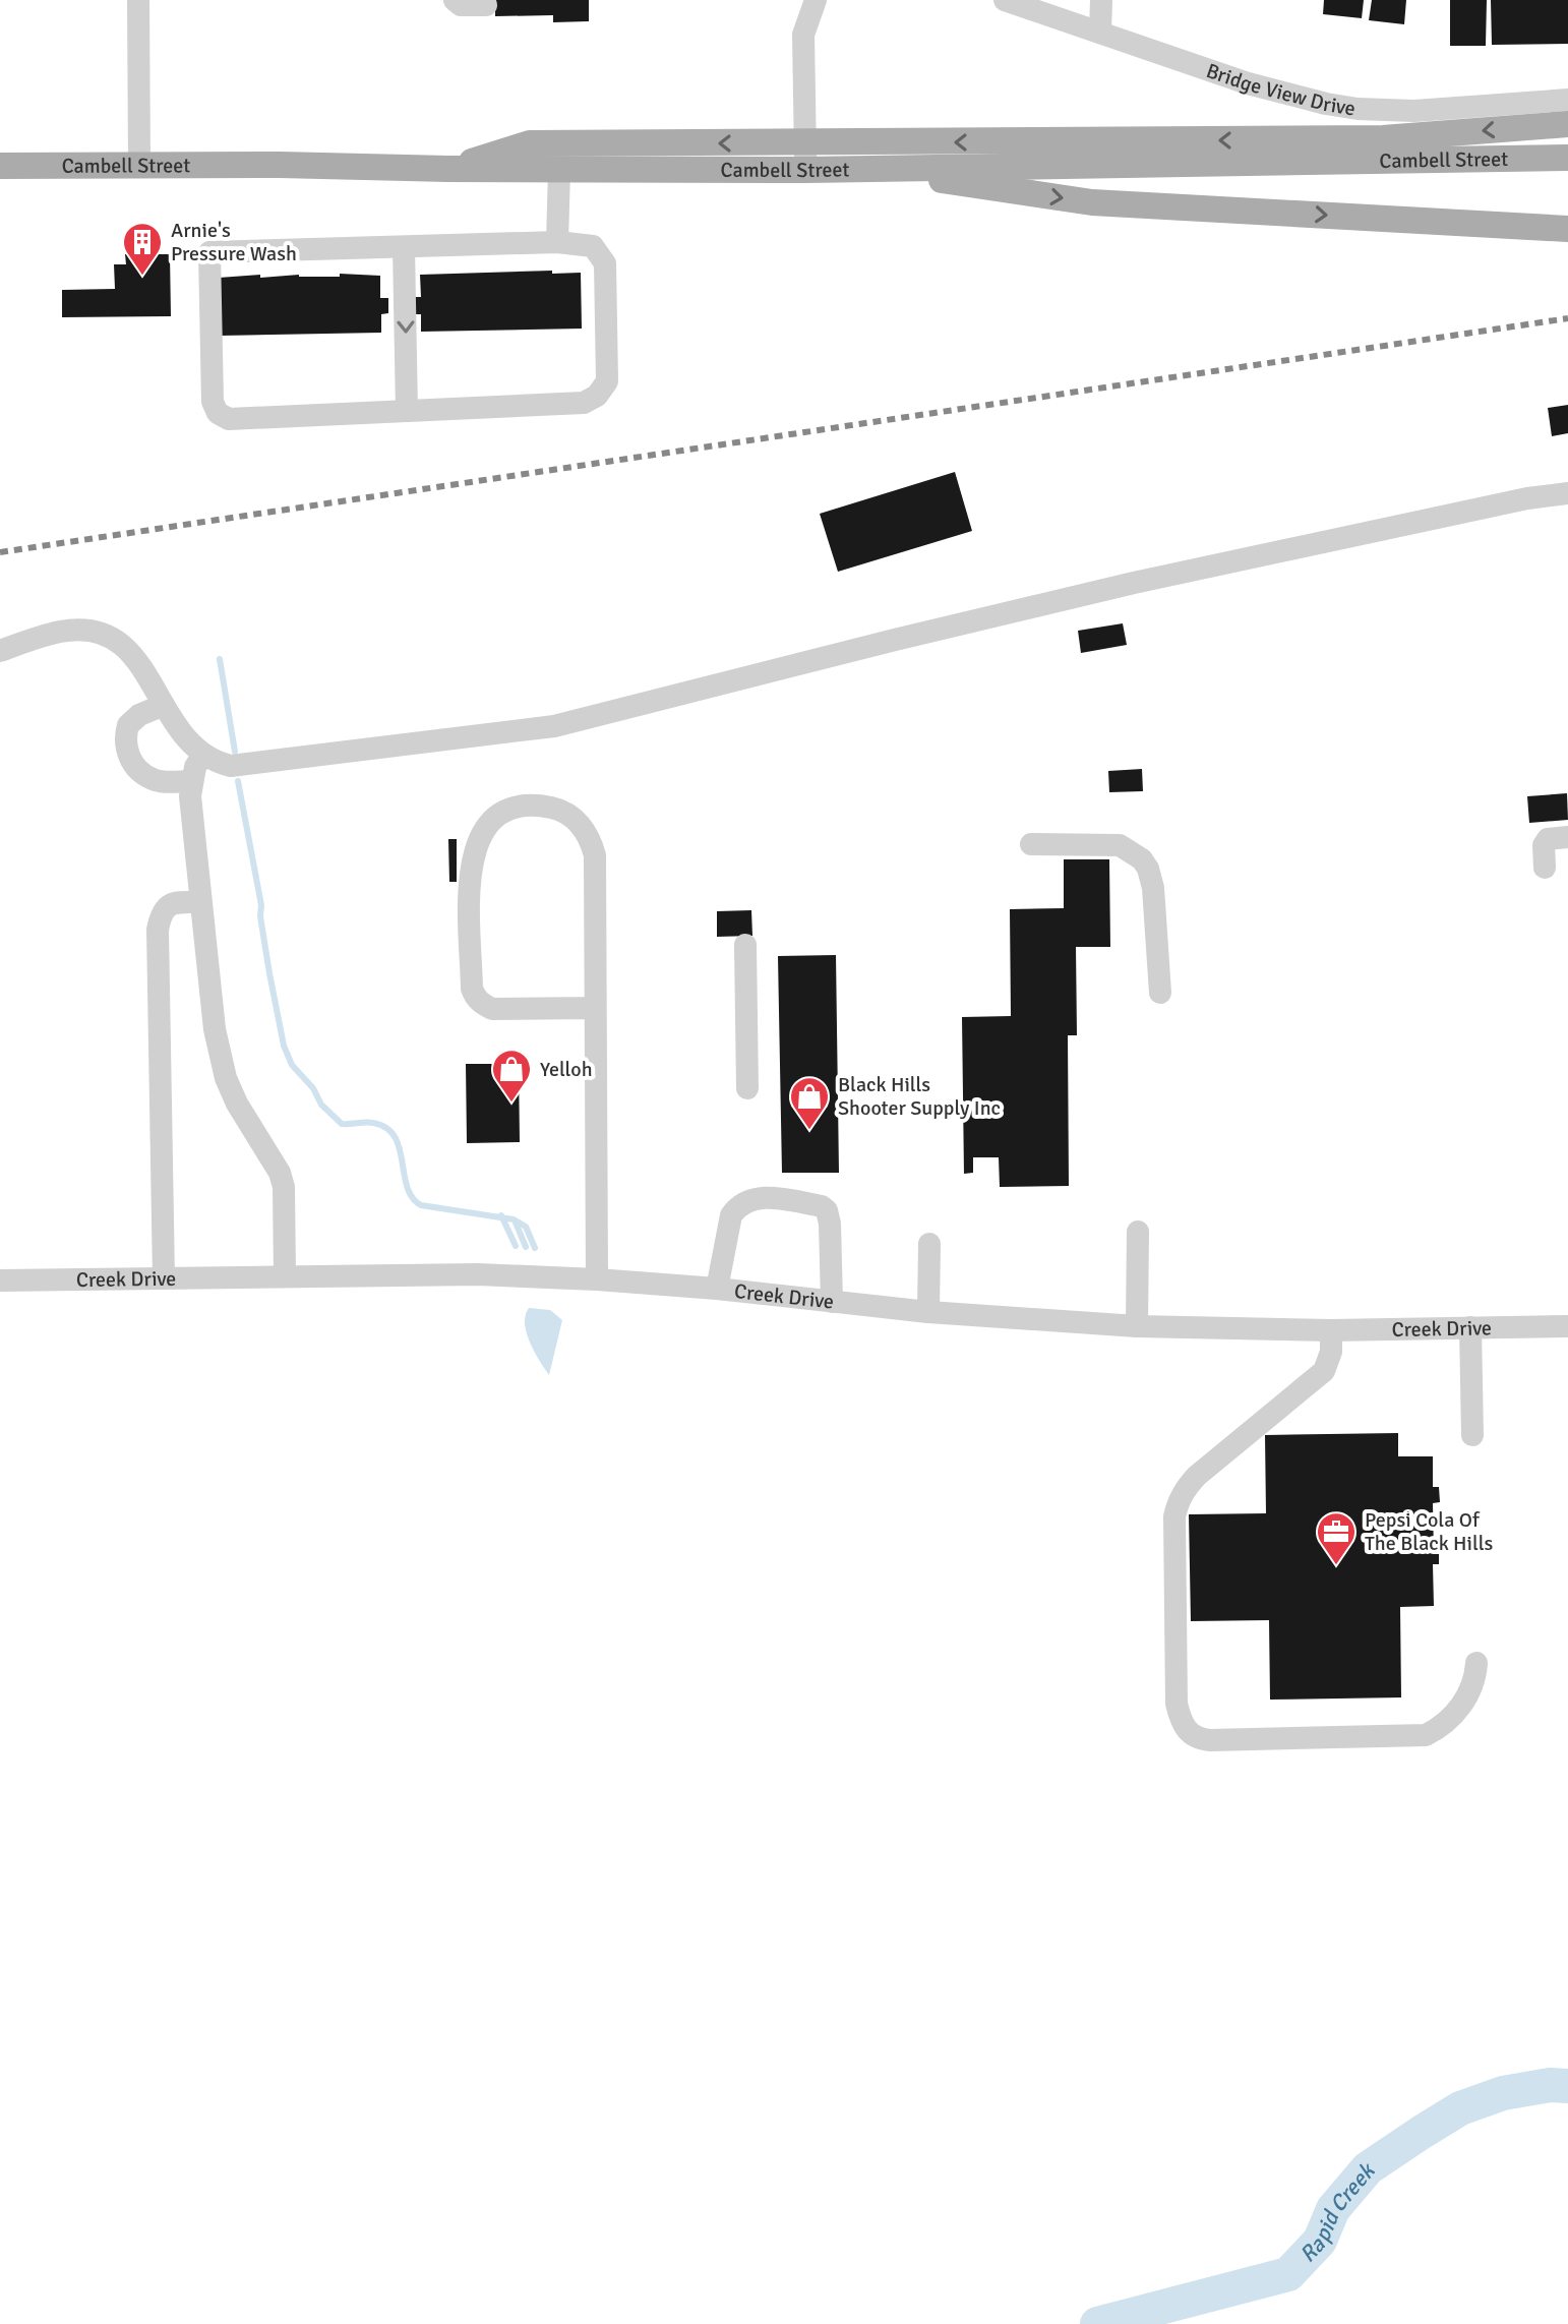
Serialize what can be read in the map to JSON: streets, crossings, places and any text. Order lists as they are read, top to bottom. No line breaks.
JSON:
{"streets":{"main road":["Cambell Street"],"street":["Bridge View Drive","Creek Drive"]},"water":["Rapid Creek"],"places":{"building":["Arnie's Pressure Wash"],"shop":["Yelloh","Black Hills Shooter Supply Inc"],"office":["Pepsi Cola Of The Black Hills"]}}
